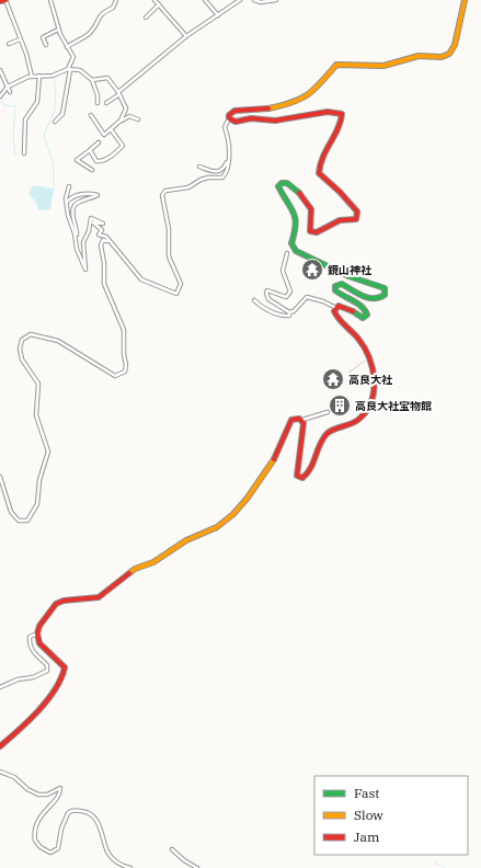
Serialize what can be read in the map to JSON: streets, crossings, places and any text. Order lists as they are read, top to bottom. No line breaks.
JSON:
{"places":{"temple":["鏡山神社","高良大社"],"building":["高良大社宝物館"]},"legend":["Fast","Slow","Jam"]}
